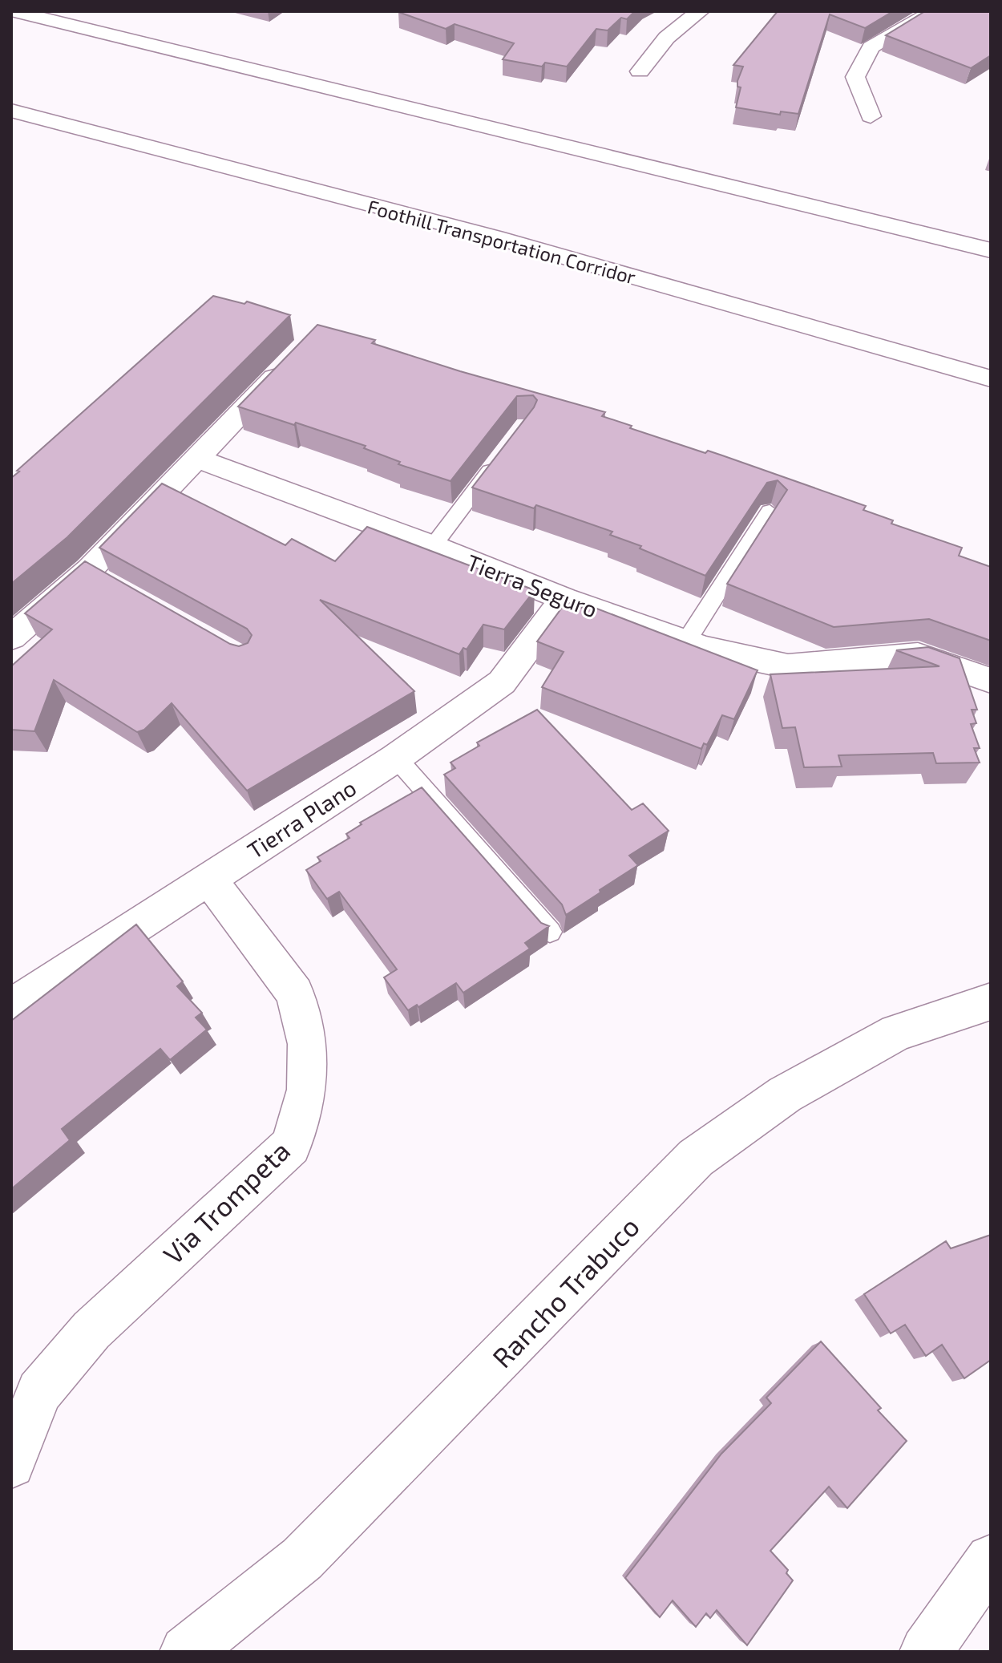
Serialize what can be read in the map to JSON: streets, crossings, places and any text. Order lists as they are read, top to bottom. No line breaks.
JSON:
{"streets":{"main road":["Foothill Transportation Corridor","Tierra Seguro","Tierra Plano","Via Trompeta","Rancho Trabuco"]},"crossings":[["Tierra Seguro","Tierra Plano"],["Tierra Plano","Via Trompeta"]]}
